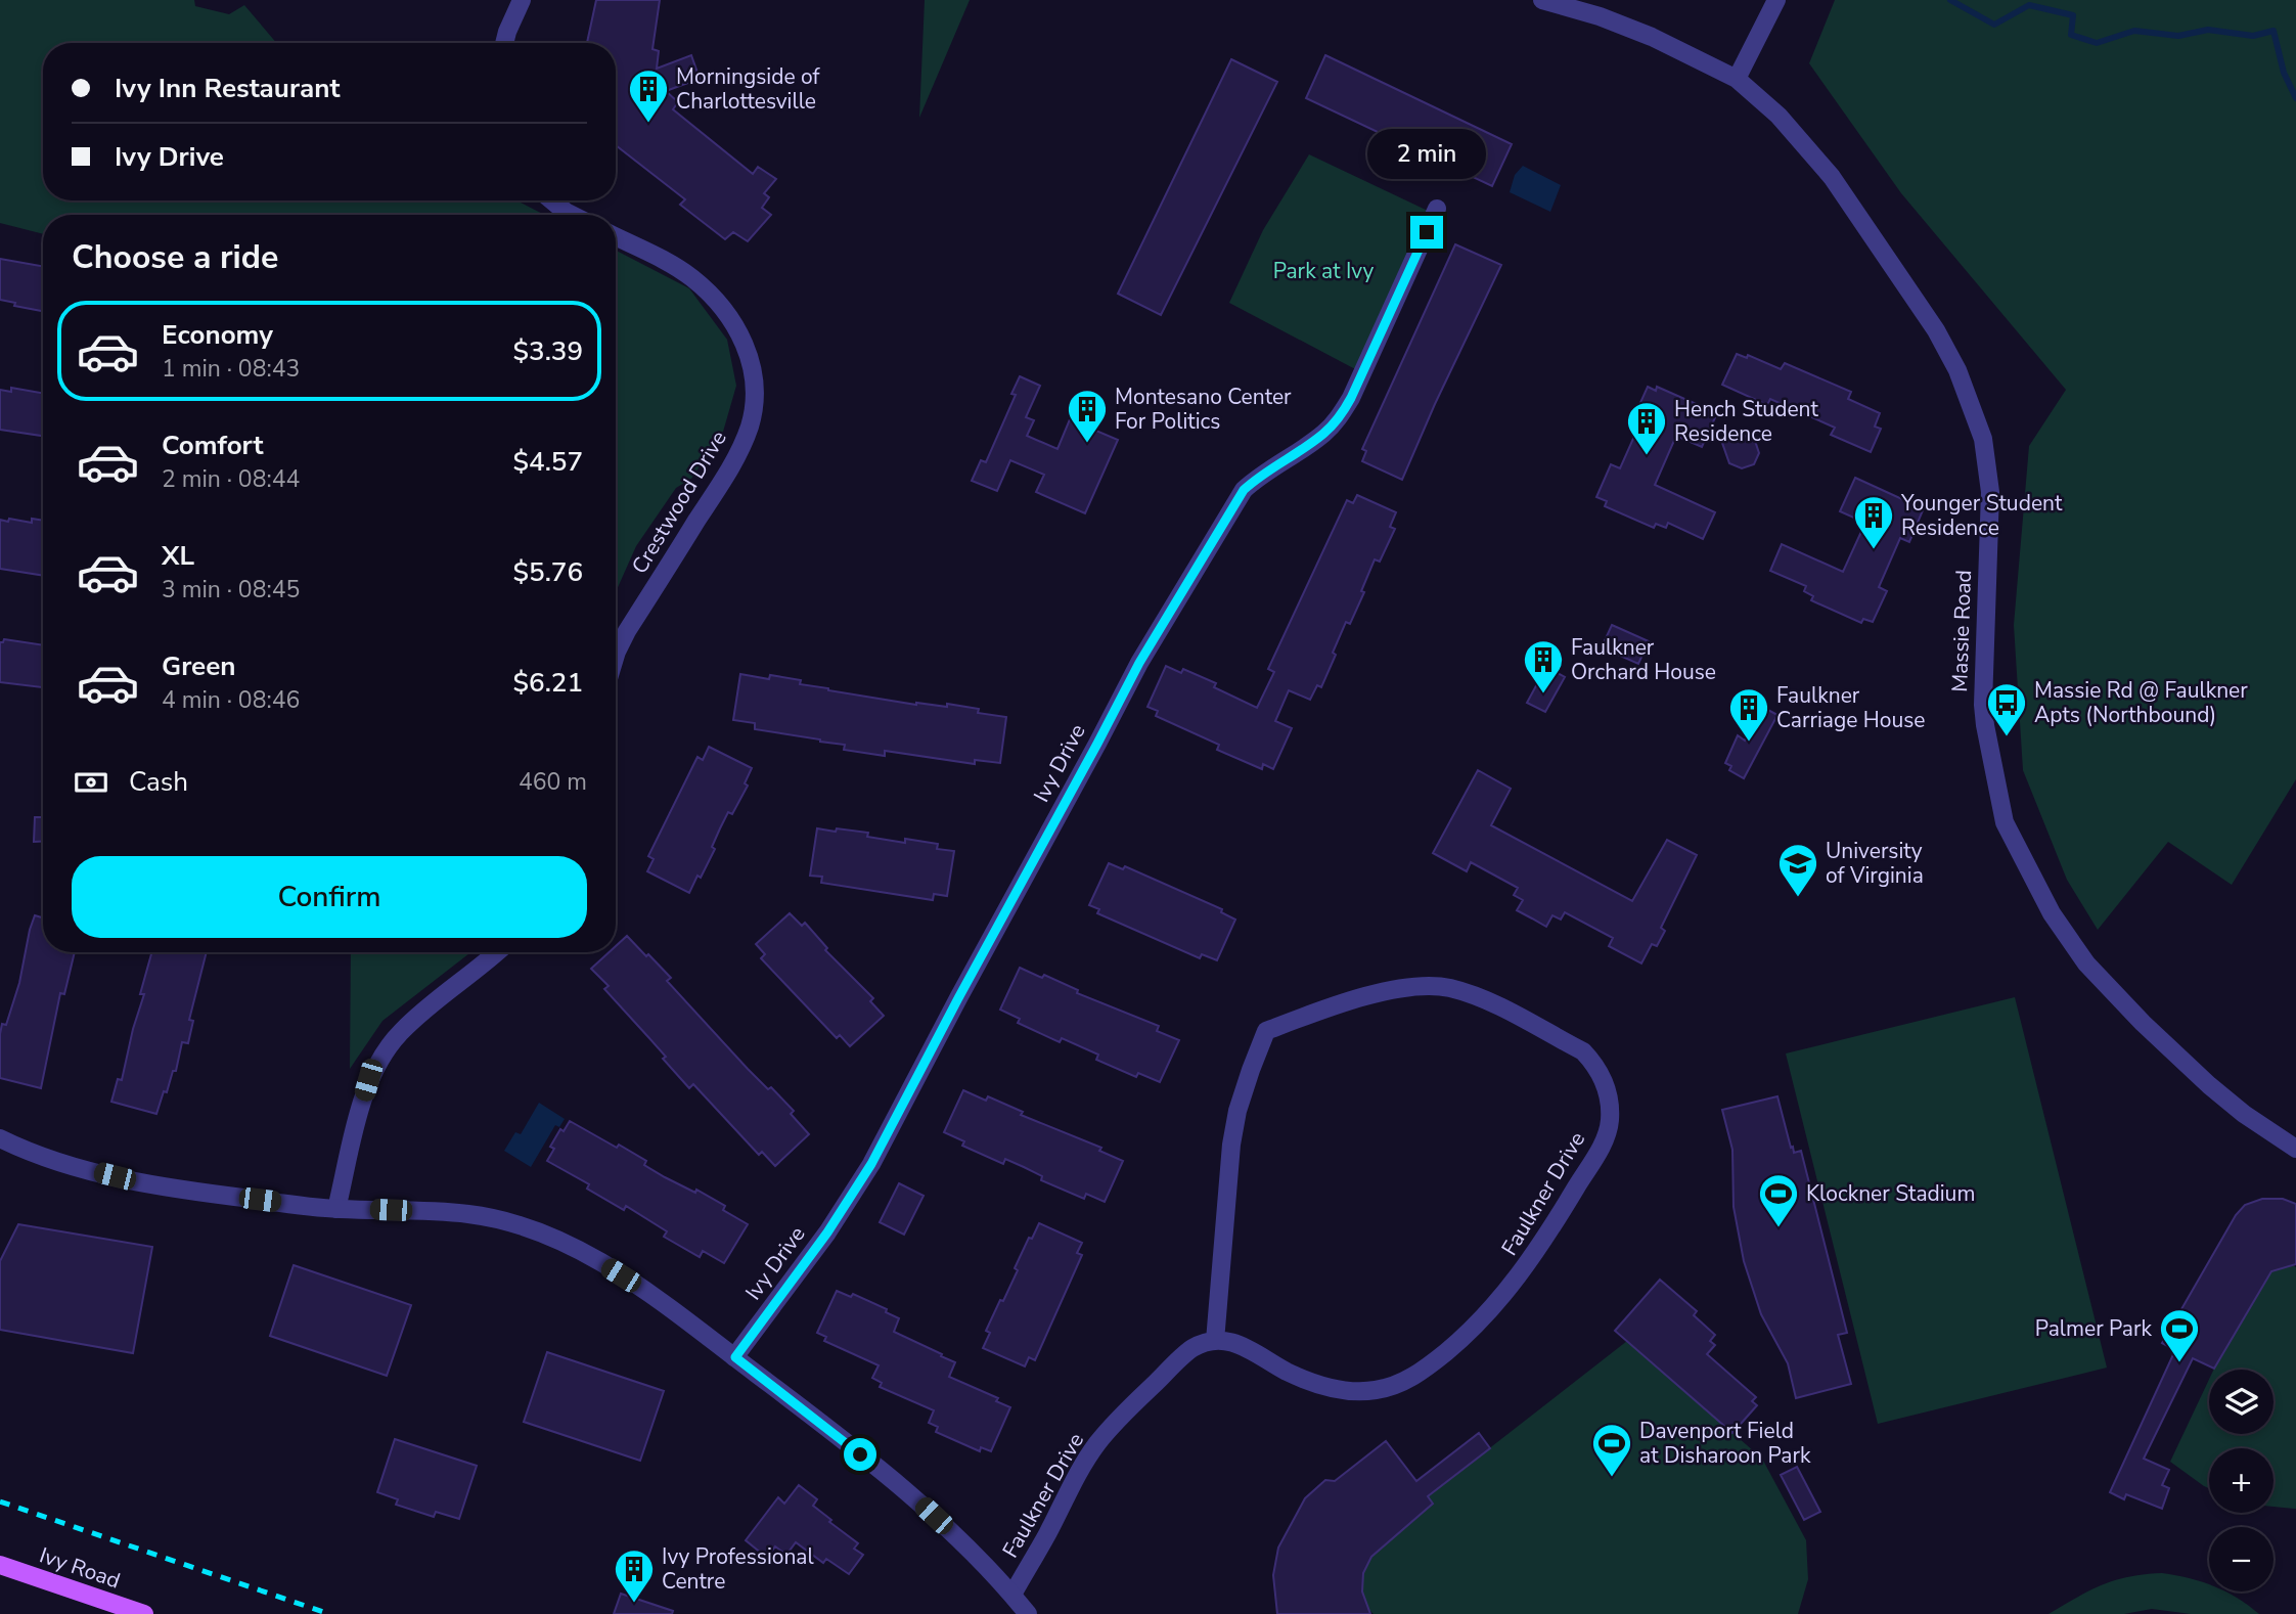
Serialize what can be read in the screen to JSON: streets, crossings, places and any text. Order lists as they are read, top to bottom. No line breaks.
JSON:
{"streets":{"main road":["Ivy Road"],"street":["Crestwood Drive","Massie Road","Ivy Drive","Faulkner Drive"]},"parks":["Park at Ivy"],"places":{"building":["Morningside of Charlottesville","Montesano Center For Politics","Hench Student Residence","Younger Student Residence","Faulkner Orchard House","Faulkner Carriage House","Ivy Professional Centre"],"bus stop":["Massie Rd @ Faulkner Apts (Northbound)"],"school or university":["University of Virginia"],"sports":["Klockner Stadium","Palmer Park","Davenport Field at Disharoon Park"]},"page":{"banner":["Ivy Inn Restaurant","Ivy Drive"],"bubble":"2 min","heading":"Choose a ride","list":[{"name":"Economy","note":"1 min · 08:43","value":"$3.39"},{"name":"Comfort","note":"2 min · 08:44","value":"$4.57"},{"name":"XL","note":"3 min · 08:45","value":"$5.76"},{"name":"Green","note":"4 min · 08:46","value":"$6.21"}],"pay":["Cash","460 m"],"buttons":"Confirm","map_buttons":["+","−"]}}
